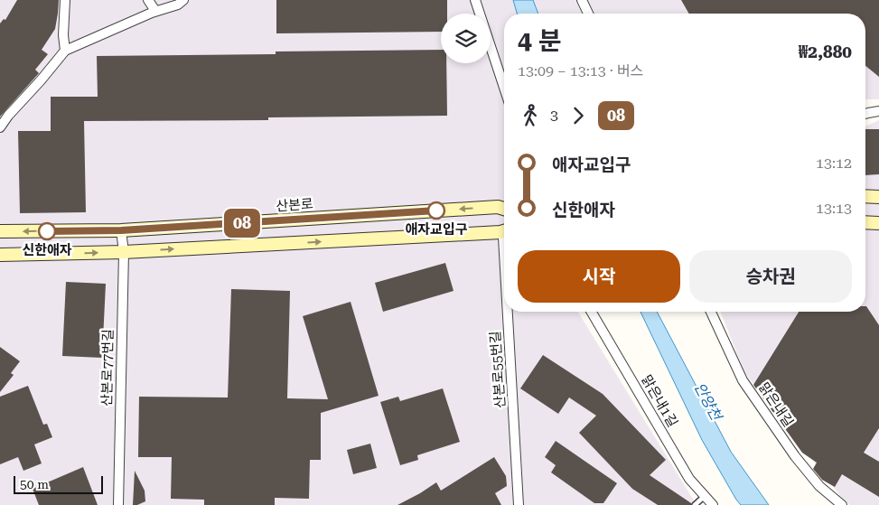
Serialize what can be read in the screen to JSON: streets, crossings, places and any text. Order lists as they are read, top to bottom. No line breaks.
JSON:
{"streets":{"street":["산본로","산본로77번길","산본로55번길","맑은내1길","맑은내길"]},"crossings":[["산본로","산본로77번길"]],"water":["안양천"],"places":["애자교입구","신한애자"],"lines":["bus line 08"],"scale_bar":"50 m","page":{"on_map":"08","heading":["4 분","13:09 – 13:13 · 버스","₩2,880"],"legs":["3","08"],"list":[{"name":"애자교입구","value":"13:12"},{"name":"신한애자","value":"13:13"}],"buttons":["시작","승차권"],"scale":"50 m"}}
